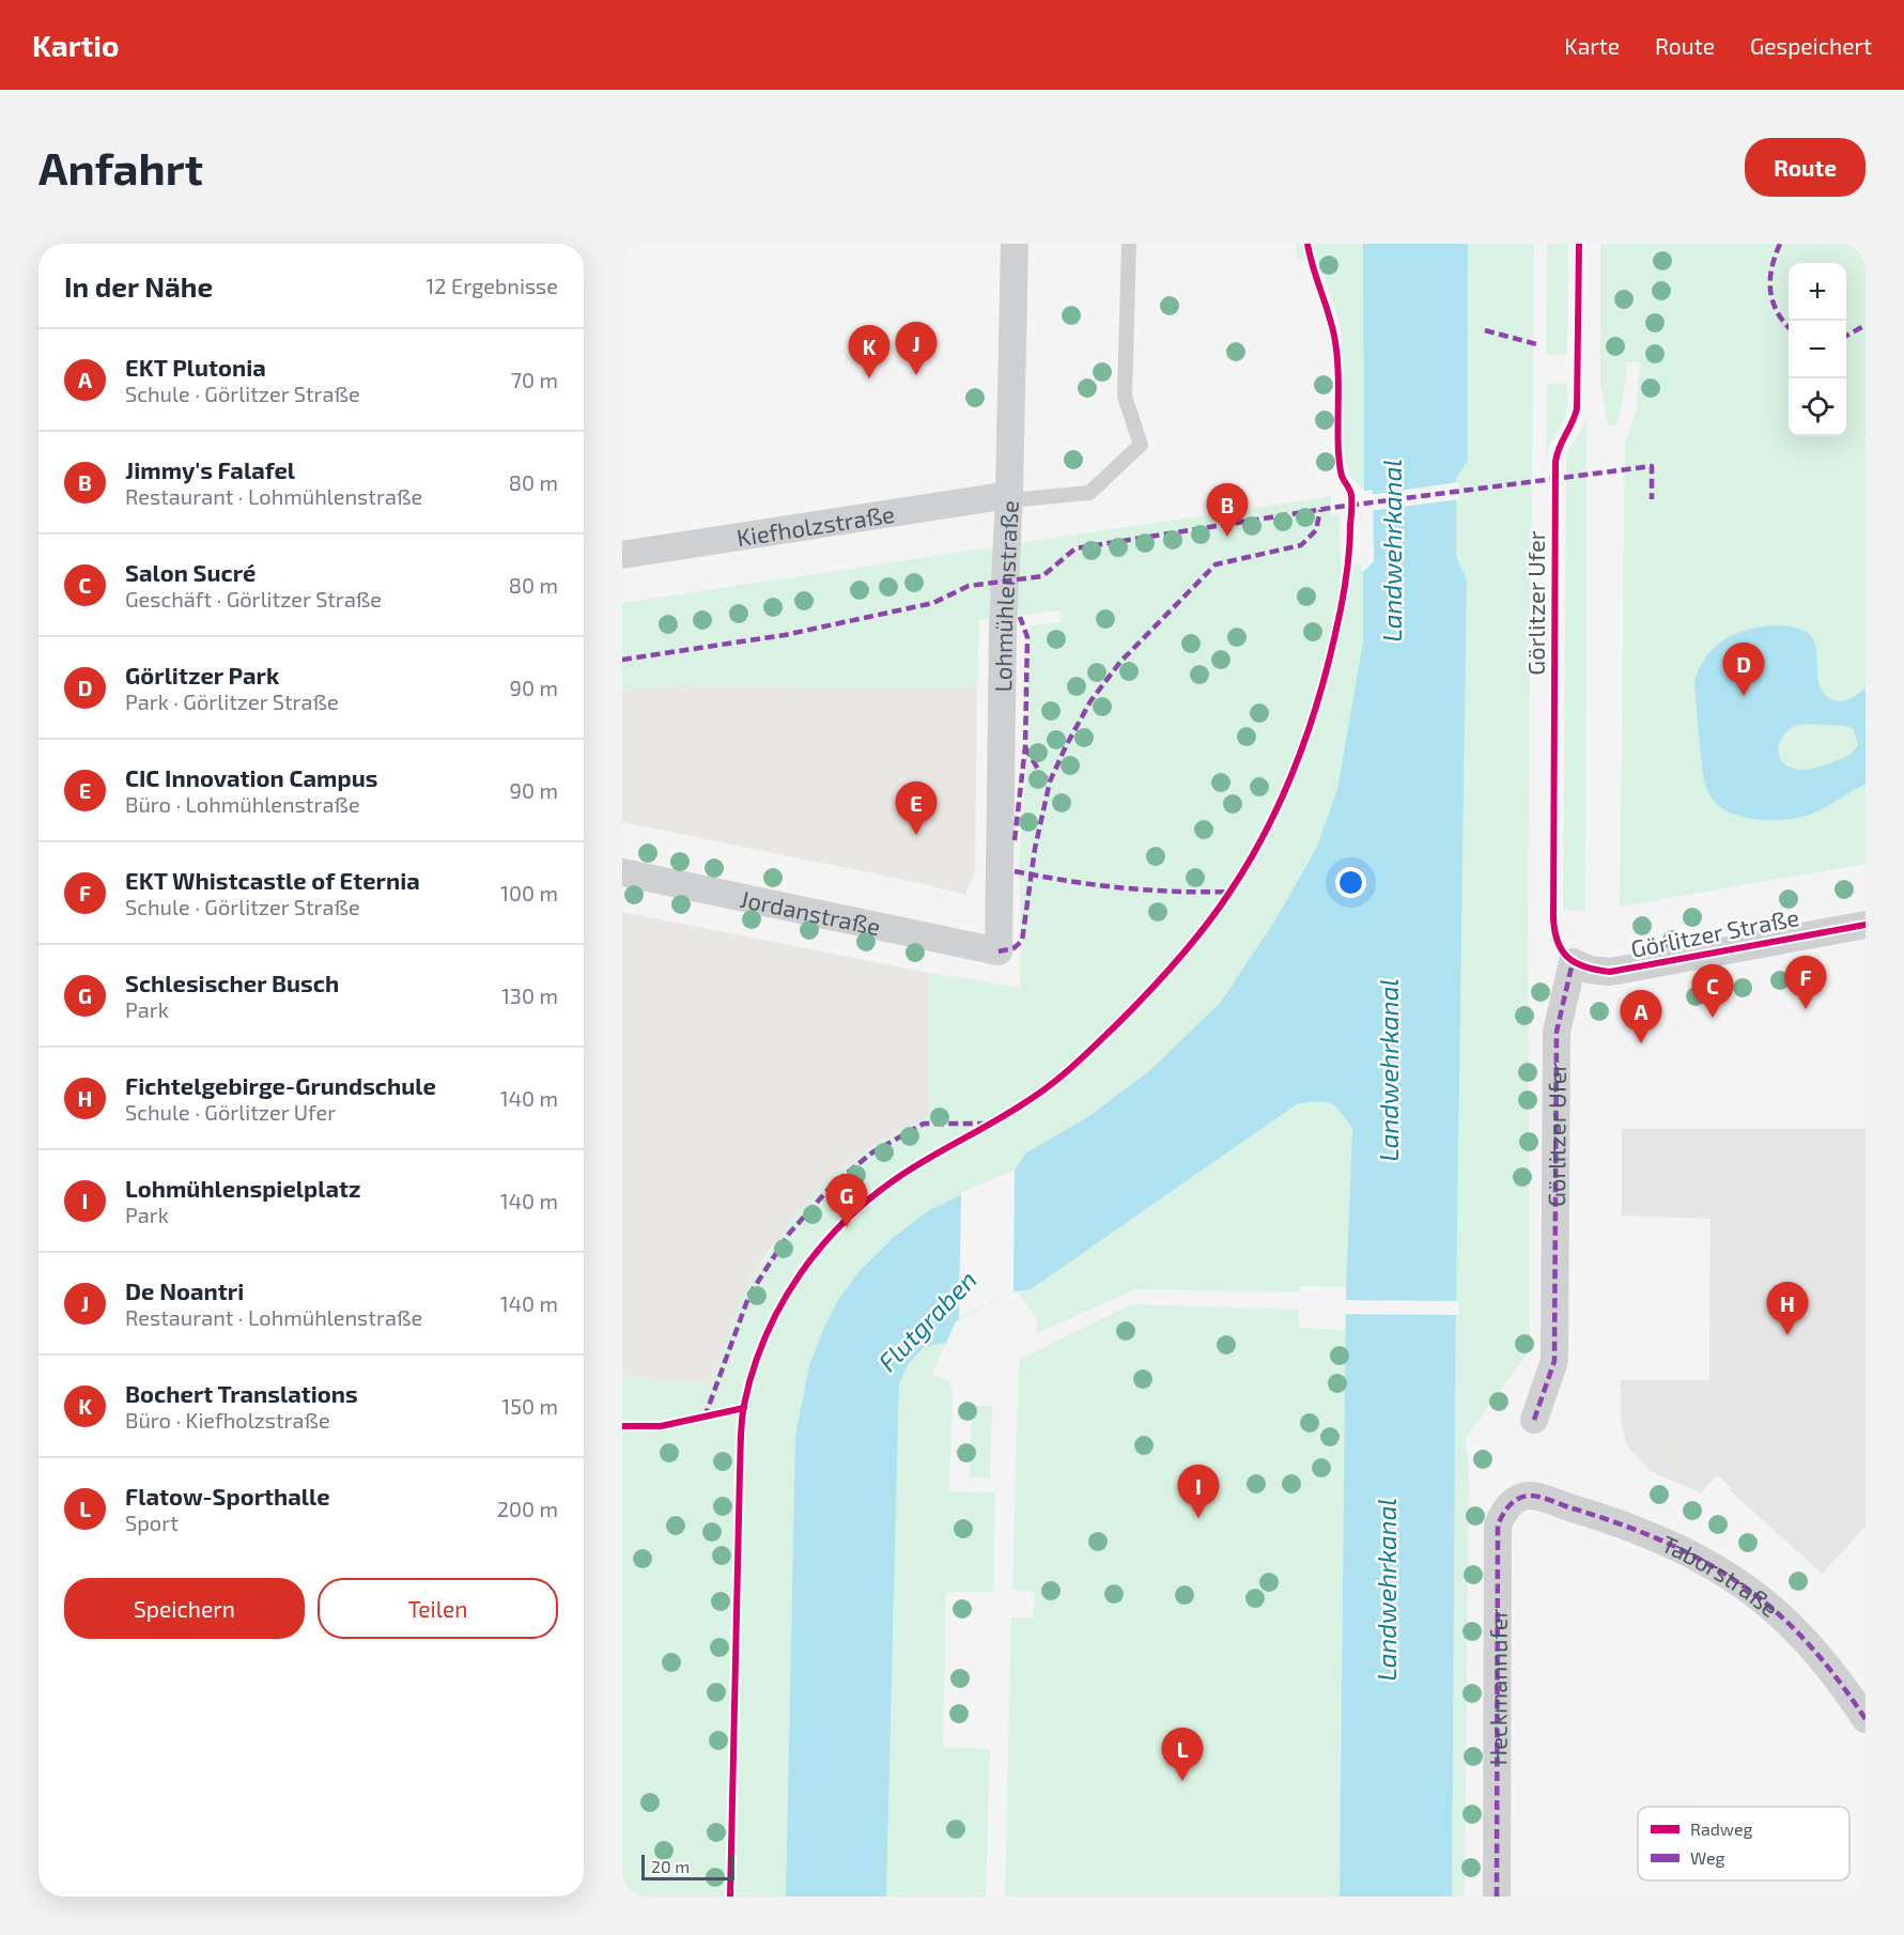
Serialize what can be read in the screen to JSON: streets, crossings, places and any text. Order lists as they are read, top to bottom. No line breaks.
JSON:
{"streets":{"street":["Kiefholzstraße","Lohmühlenstraße","Görlitzer Ufer","Jordanstraße","Görlitzer Straße","Taborstraße","Heckmannufer"]},"crossings":[["Kiefholzstraße","Lohmühlenstraße"],["Lohmühlenstraße","Jordanstraße"],["Görlitzer Ufer","Görlitzer Straße"],["Taborstraße","Heckmannufer"]],"water":["Landwehrkanal","Flutgraben"],"legend":["Radweg","Weg"],"scale_bar":"20 m","page":{"header":"Kartio","nav":["Karte","Route","Gespeichert"],"buttons":["Route",["Speichern","Teilen"]],"title":"Anfahrt","heading":["In der Nähe","12 Ergebnisse"],"map_buttons":["+","−"],"pins":["J","K","B","D","E","F","C","A","G","H","I","L"],"list":[{"mark":"A","name":"EKT Plutonia","note":"Schule · Görlitzer Straße","value":"70 m"},{"mark":"B","name":"Jimmy's Falafel","note":"Restaurant · Lohmühlenstraße","value":"80 m"},{"mark":"C","name":"Salon Sucré","note":"Geschäft · Görlitzer Straße","value":"80 m"},{"mark":"D","name":"Görlitzer Park","note":"Park · Görlitzer Straße","value":"90 m"},{"mark":"E","name":"CIC Innovation Campus","note":"Büro · Lohmühlenstraße","value":"90 m"},{"mark":"F","name":"EKT Whistcastle of Eternia","note":"Schule · Görlitzer Straße","value":"100 m"},{"mark":"G","name":"Schlesischer Busch","note":"Park","value":"130 m"},{"mark":"H","name":"Fichtelgebirge-Grundschule","note":"Schule · Görlitzer Ufer","value":"140 m"},{"mark":"I","name":"Lohmühlenspielplatz","note":"Park","value":"140 m"},{"mark":"J","name":"De Noantri","note":"Restaurant · Lohmühlenstraße","value":"140 m"},{"mark":"K","name":"Bochert Translations","note":"Büro · Kiefholzstraße","value":"150 m"},{"mark":"L","name":"Flatow-Sporthalle","note":"Sport","value":"200 m"}],"scale":"20 m"}}
